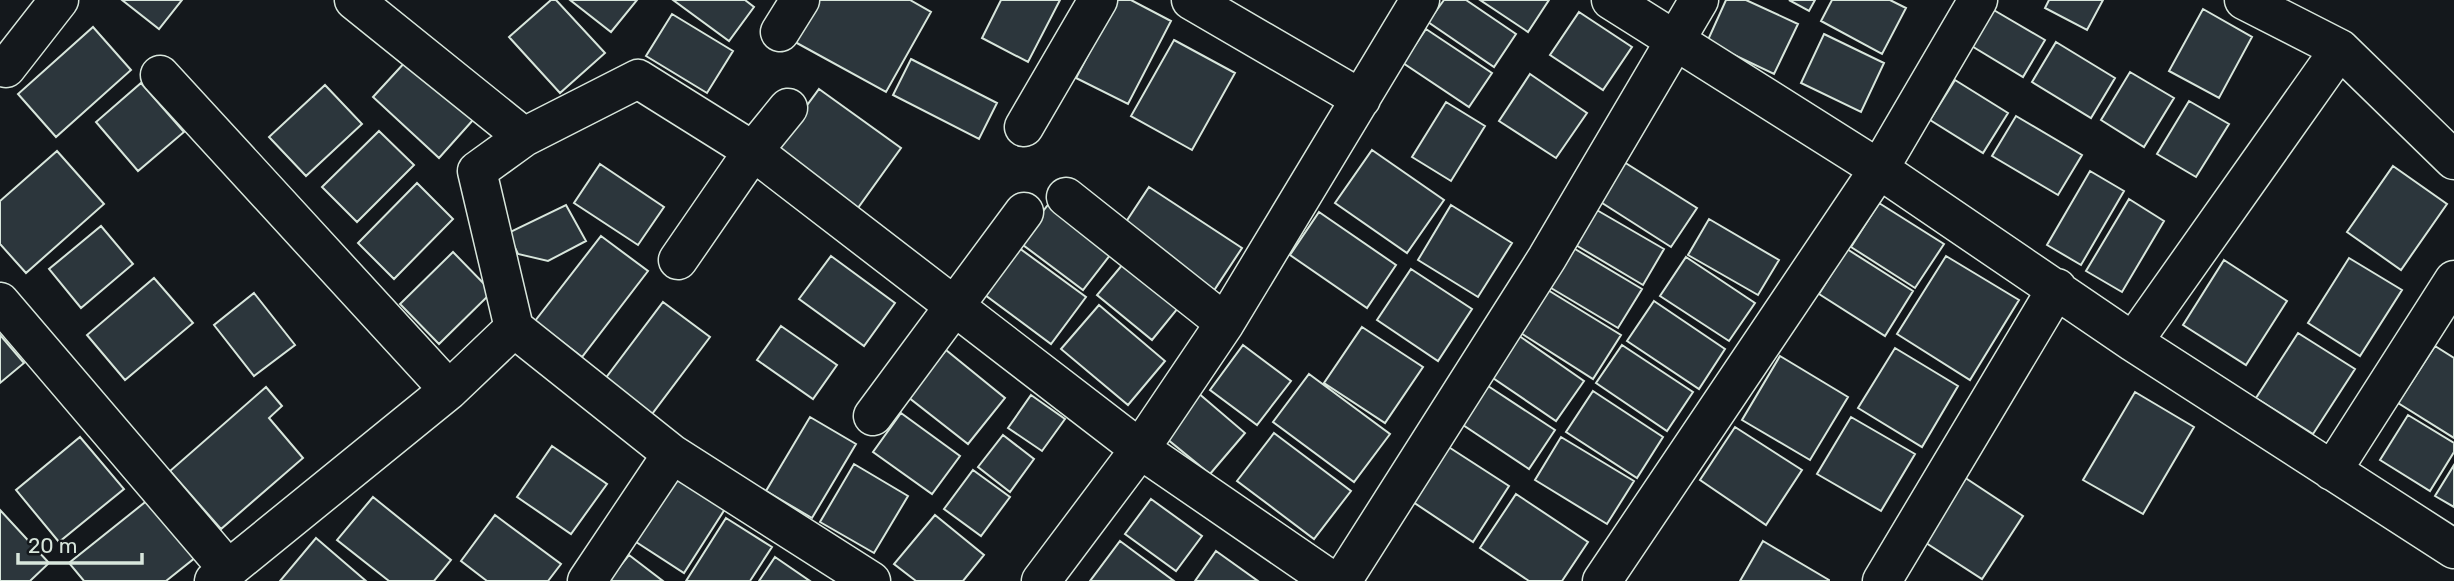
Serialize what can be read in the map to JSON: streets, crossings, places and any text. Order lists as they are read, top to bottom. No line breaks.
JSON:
{"scale_bar":"20 m"}
